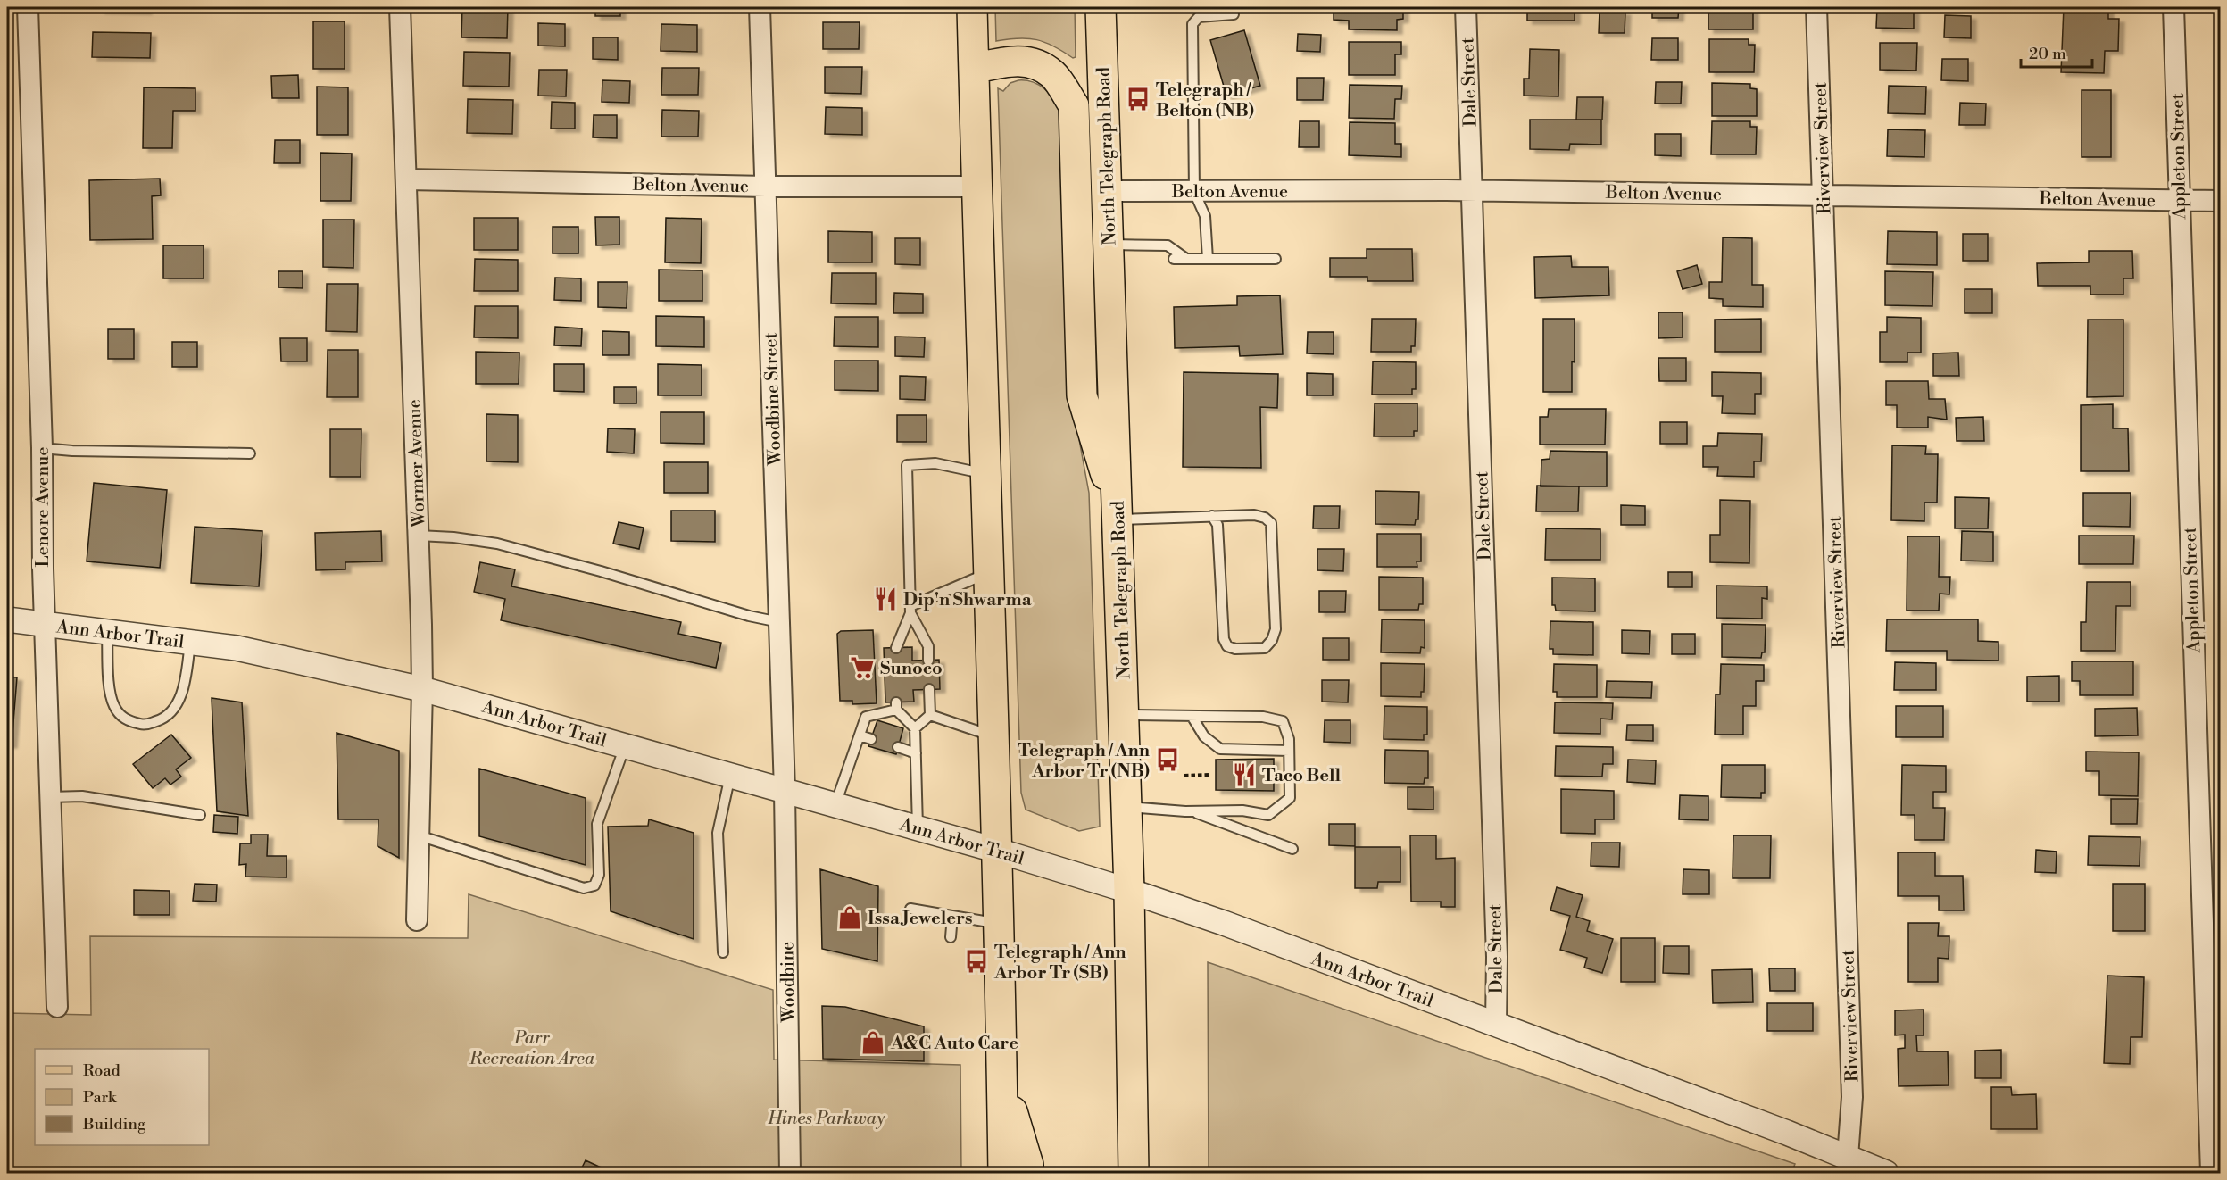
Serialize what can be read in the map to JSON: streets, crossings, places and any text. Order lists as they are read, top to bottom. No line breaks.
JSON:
{"streets":{"main road":["North Telegraph Road"],"street":["Dale Street","Riverview Street","Appleton Street","Belton Avenue","Woodbine Street","Wormer Avenue","Lenore Avenue","Ann Arbor Trail","Woodbine"]},"crossings":[["Dale Street","Belton Avenue"],["Dale Street","Ann Arbor Trail"],["Riverview Street","Belton Avenue"],["Riverview Street","Ann Arbor Trail"],["North Telegraph Road","Belton Avenue"],["North Telegraph Road","Ann Arbor Trail"],["Appleton Street","Belton Avenue"],["Belton Avenue","Woodbine Street"],["Belton Avenue","Wormer Avenue"],["Woodbine Street","Ann Arbor Trail"],["Woodbine Street","Woodbine"],["Wormer Avenue","Ann Arbor Trail"],["Lenore Avenue","Ann Arbor Trail"],["Ann Arbor Trail","Woodbine"]],"parks":["Parr Recreation Area","Hines Parkway"],"places":{"bus stop":["Telegraph / Belton (NB)","Telegraph / Ann Arbor Tr (NB)","Telegraph / Ann Arbor Tr (SB)"],"restaurant":["Dip'n Shwarma","Taco Bell"],"supermarket":["Sunoco"],"shop":["Issa Jewelers","A&C Auto Care"]},"legend":["Road","Park","Building"],"scale_bar":"20 m"}
